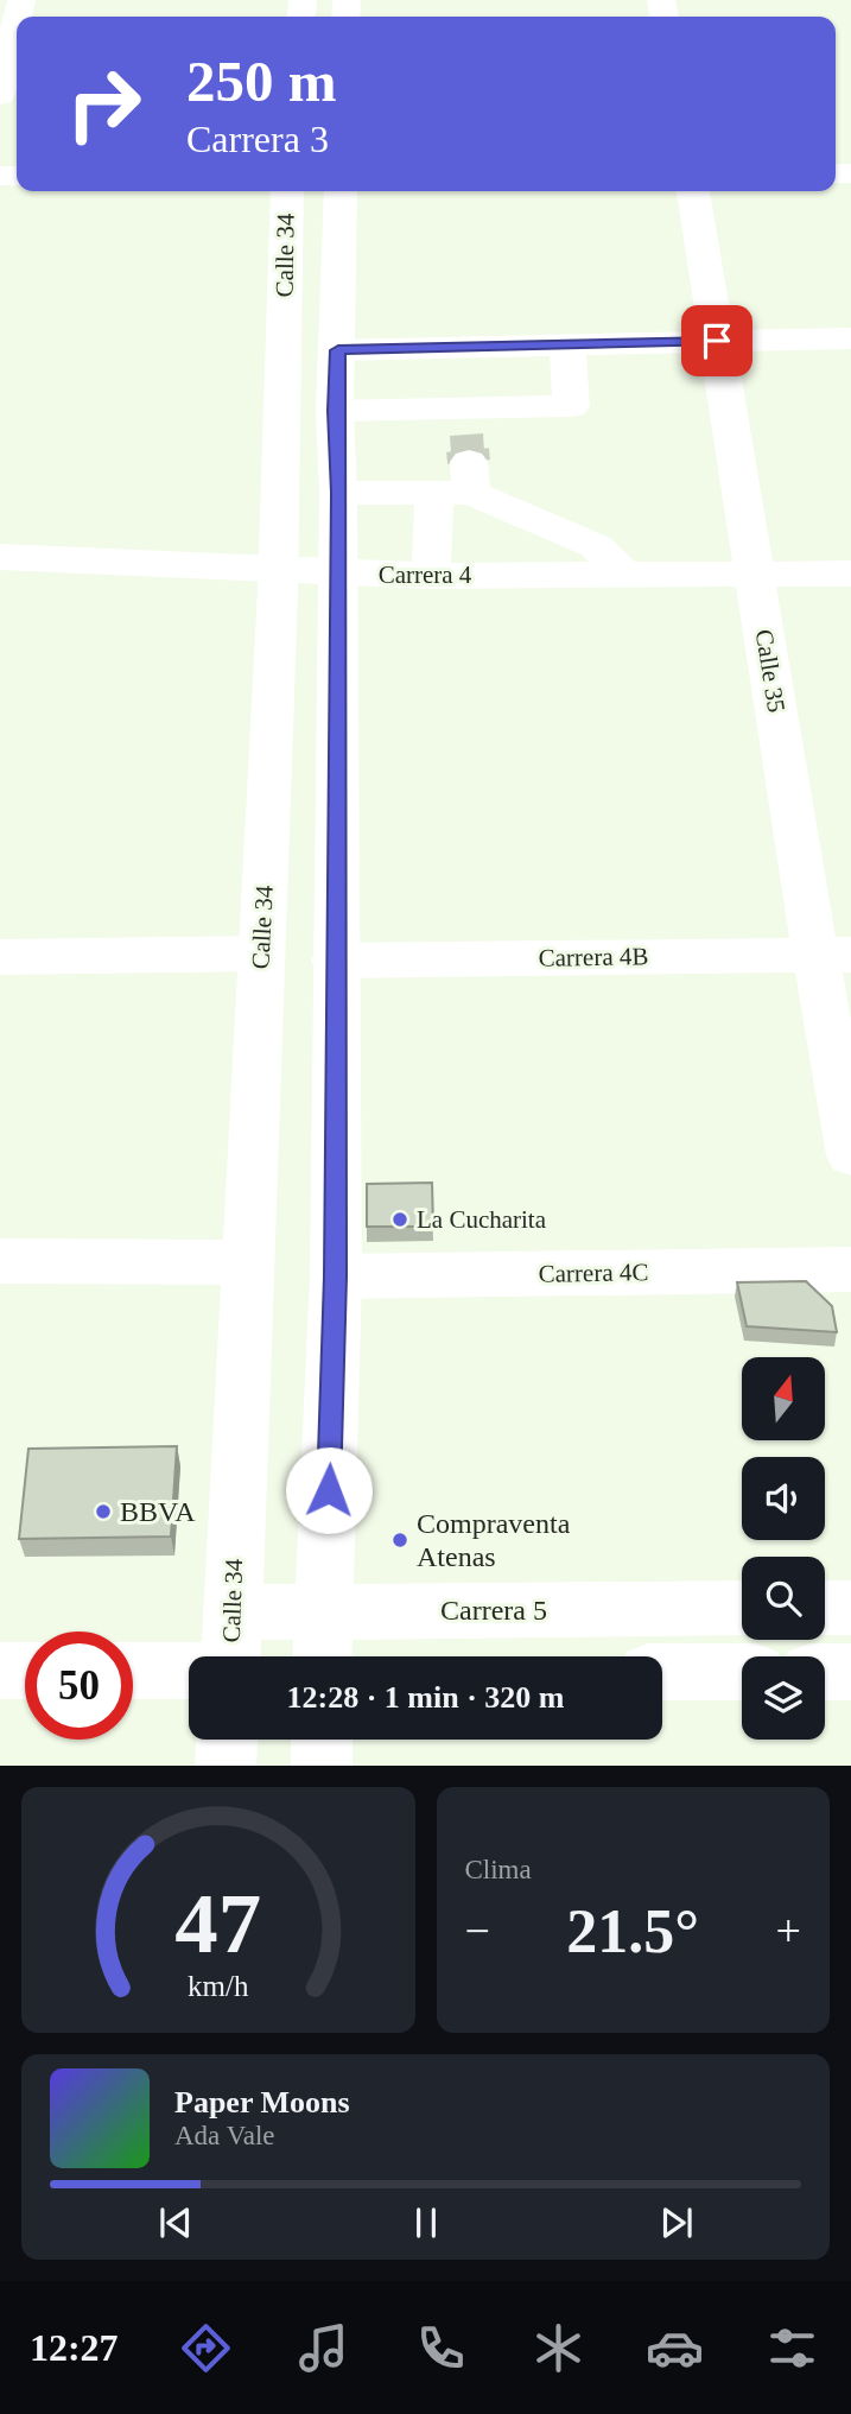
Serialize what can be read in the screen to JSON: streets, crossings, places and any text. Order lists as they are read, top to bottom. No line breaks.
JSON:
{"streets":{"main road":["Calle 34","Carrera 4","Calle 35","Carrera 4B","Carrera 4C","Carrera 5"]},"crossings":[["Calle 34","Carrera 4"],["Calle 34","Carrera 5"],["Carrera 4","Calle 35"],["Calle 35","Carrera 4B"]],"places":["La Cucharita","BBVA","Compraventa Atenas"],"north":"top","page":{"turn":["250 m","Carrera 3"],"limit":"50","trip":"12:28 · 1 min · 320 m","tile":"Clima","heat":["−","21.5°","+"],"song":["Paper Moons","Ada Vale"],"tabs":"12:27","gauge":["47","km/h"]}}
